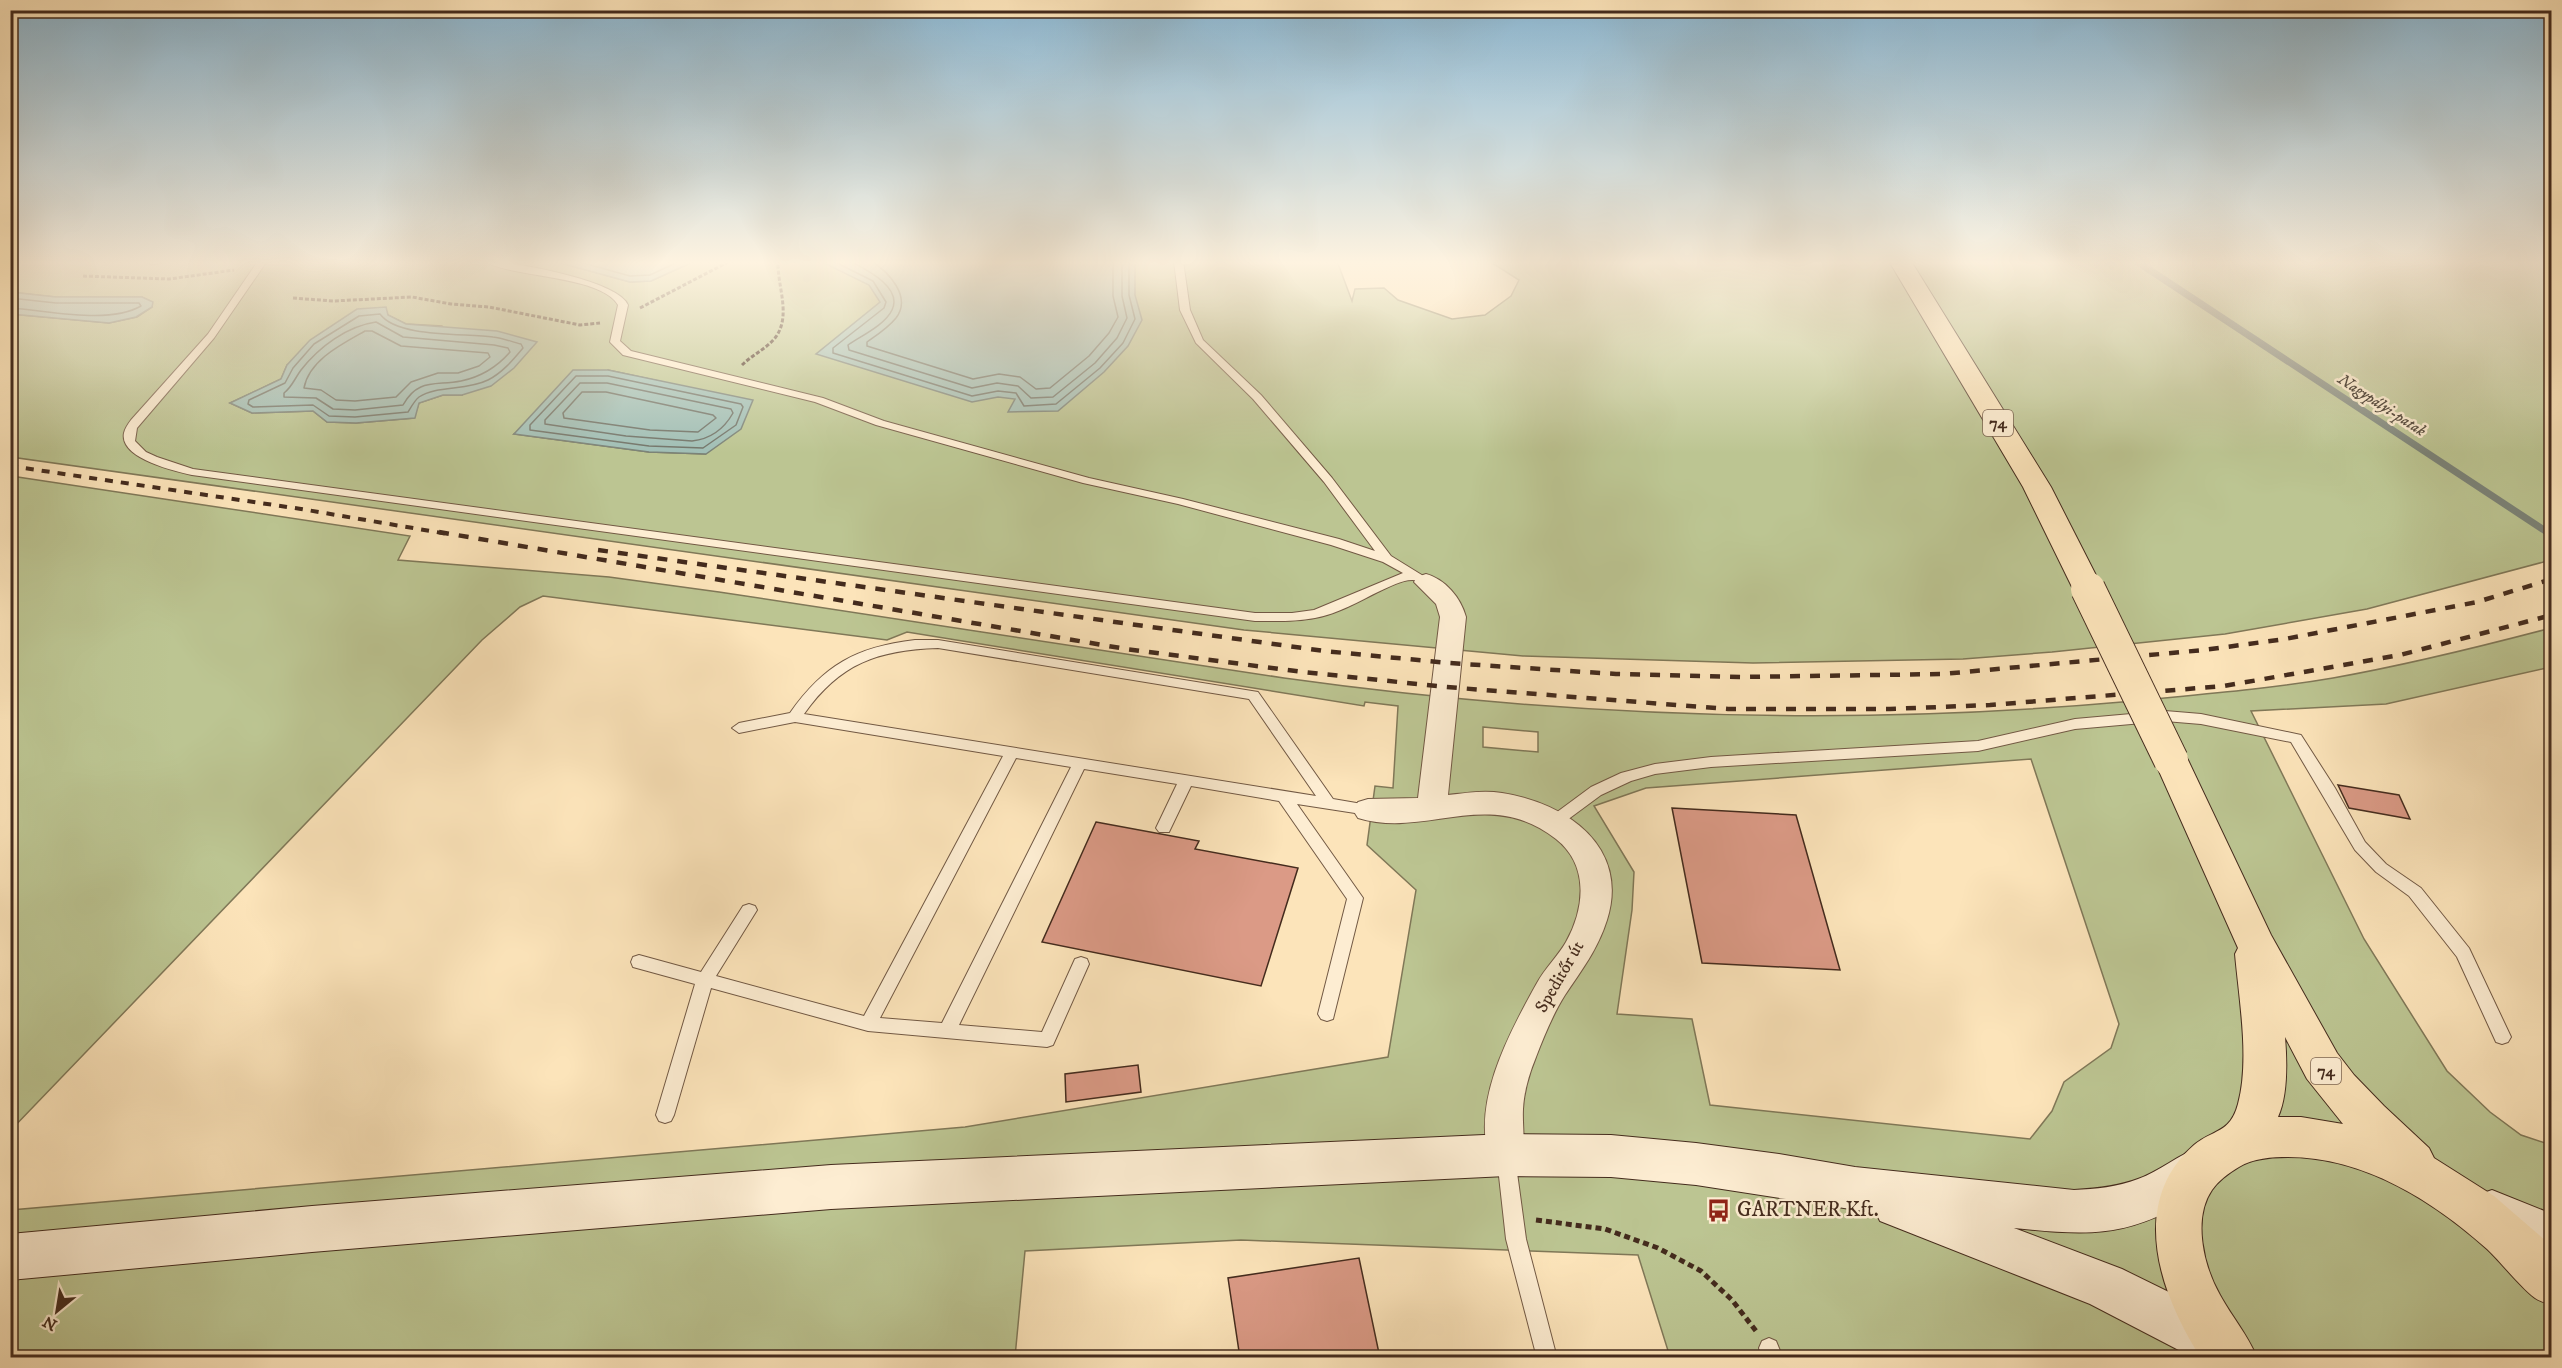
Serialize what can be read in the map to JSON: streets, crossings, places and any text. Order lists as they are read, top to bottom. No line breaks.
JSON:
{"streets":{"main road":["74"],"street":["Speditőr út"]},"water":["Nagypályi-patak"],"places":{"bus stop":["GARTNER Kft."]},"north":"bottom left"}
